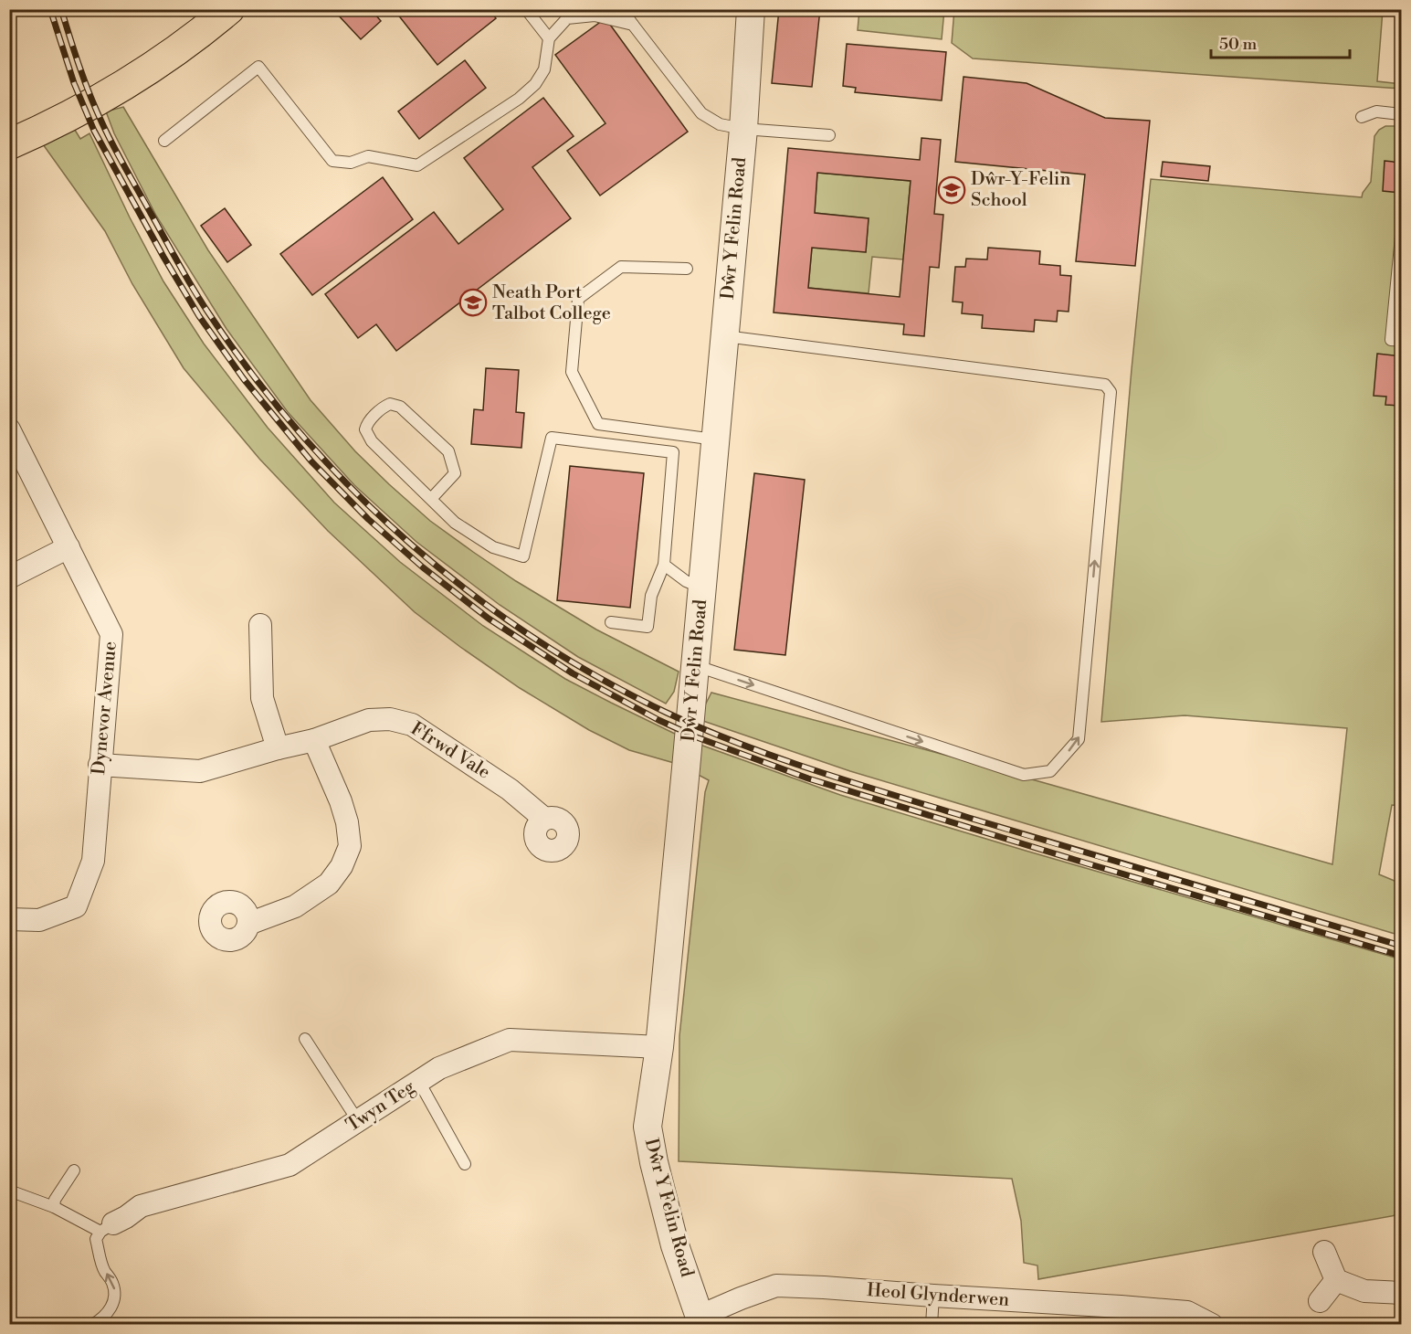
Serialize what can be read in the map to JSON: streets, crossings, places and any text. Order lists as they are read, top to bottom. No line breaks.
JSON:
{"streets":{"street":["Dŵr Y Felin Road","Dynevor Avenue","Ffrwd Vale","Twyn Teg","Heol Glynderwen"]},"crossings":[["Dŵr Y Felin Road","Twyn Teg"],["Dŵr Y Felin Road","Heol Glynderwen"],["Dynevor Avenue","Ffrwd Vale"]],"places":{"school or university":["Dŵr-Y-Felin School","Neath Port Talbot College"]},"scale_bar":"50 m"}
